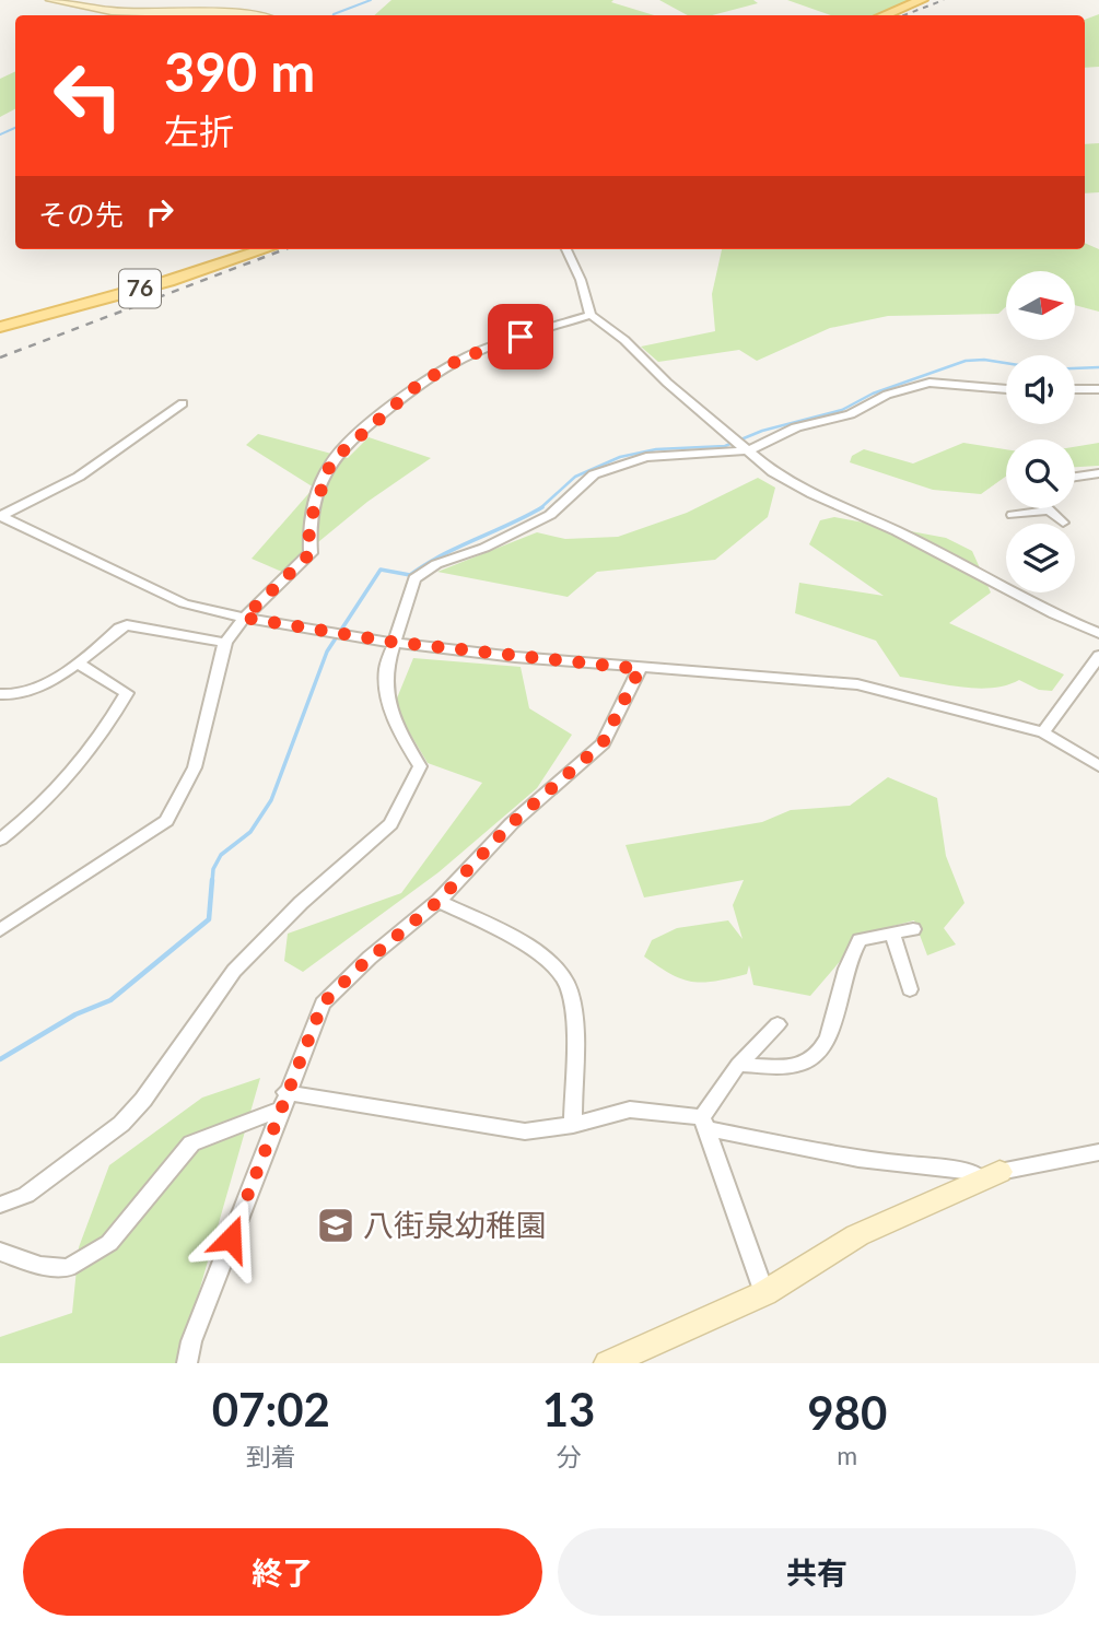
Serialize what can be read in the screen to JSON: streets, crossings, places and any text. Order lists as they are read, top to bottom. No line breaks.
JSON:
{"streets":{"main road":["76"]},"places":{"school or university":["八街泉幼稚園"]},"north":"right","page":{"turn":["390 m","左折"],"then":"その先","eta":["07:02","到着","13","分","980","m"],"buttons":["終了","共有"]}}
